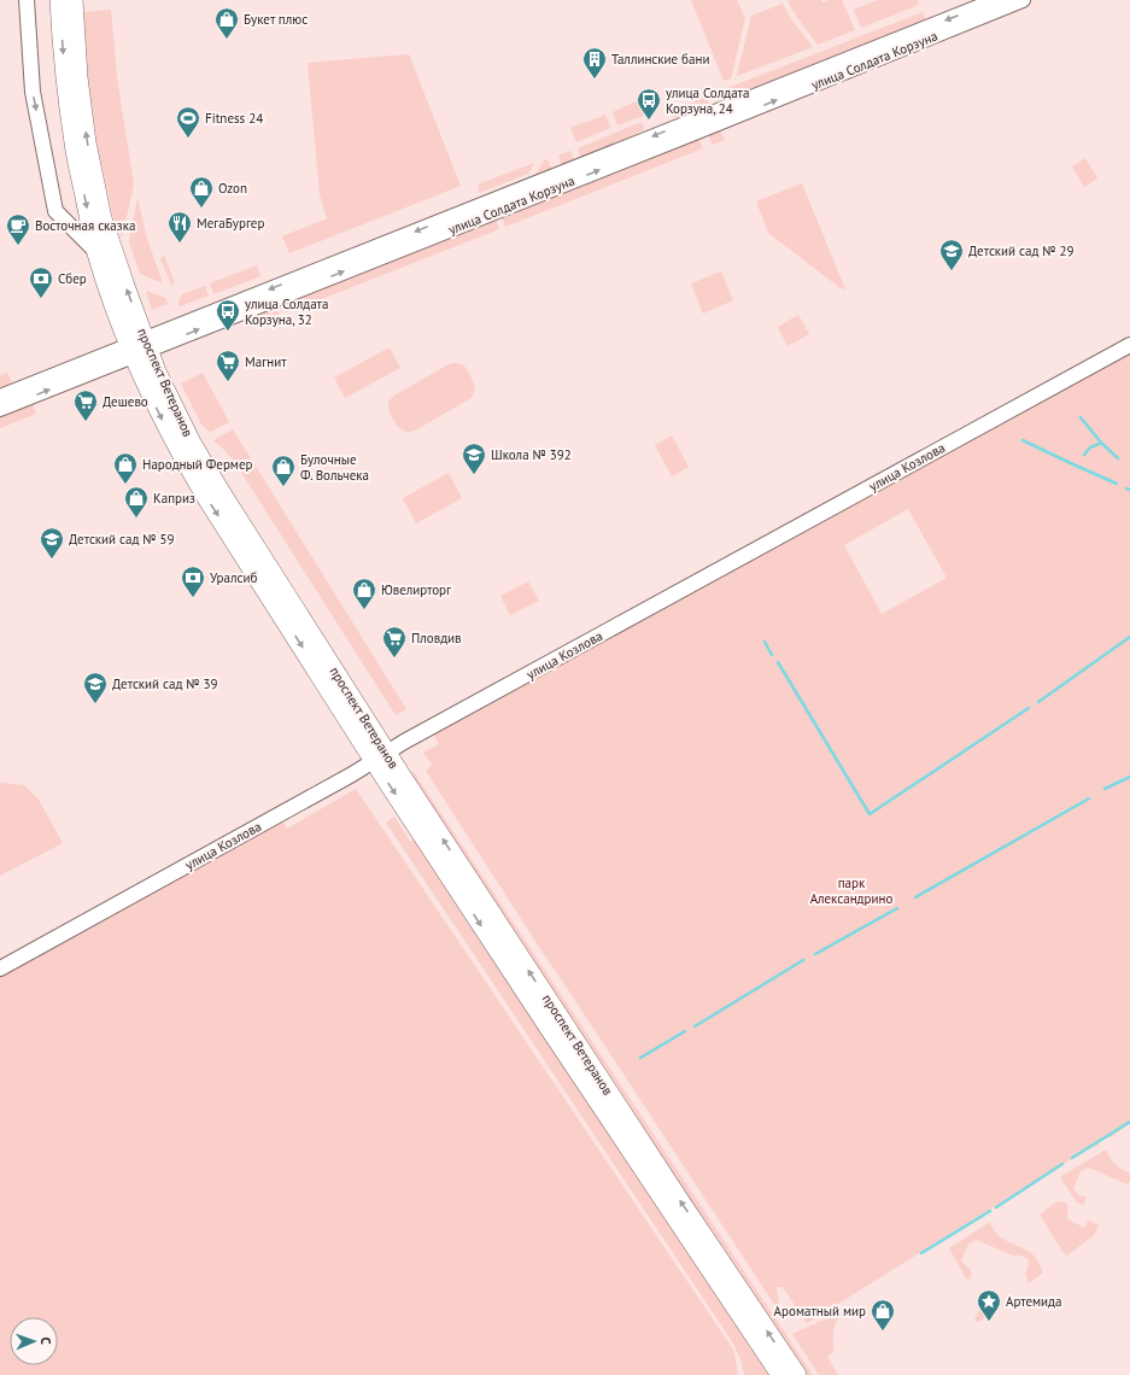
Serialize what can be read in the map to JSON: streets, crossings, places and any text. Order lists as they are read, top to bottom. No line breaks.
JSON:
{"streets":{"main road":["проспект Ветеранов"],"street":["улица Солдата Корзуна","улица Козлова"]},"crossings":[["улица Солдата Корзуна","проспект Ветеранов"],["проспект Ветеранов","улица Козлова"]],"parks":["парк Александрино"],"places":{"shop":["Букет плюс","Ozon","Народный Фермер","Булочные Ф. Вольчека","Каприз","Ювелирторг","Ароматный мир"],"building":["Таллинские бани"],"bus stop":["улица Солдата Корзуна, 24","улица Солдата Корзуна, 32"],"sports":["Fitness 24"],"restaurant":["МегаБургер"],"cafe":["Восточная сказка"],"school or university":["Детский сад № 29","Школа № 392","Детский сад № 59","Детский сад № 39"],"bank":["Сбер","Уралсиб"],"supermarket":["Магнит","Дешево","Пловдив"],"place":["Артемида"]},"north":"right"}
